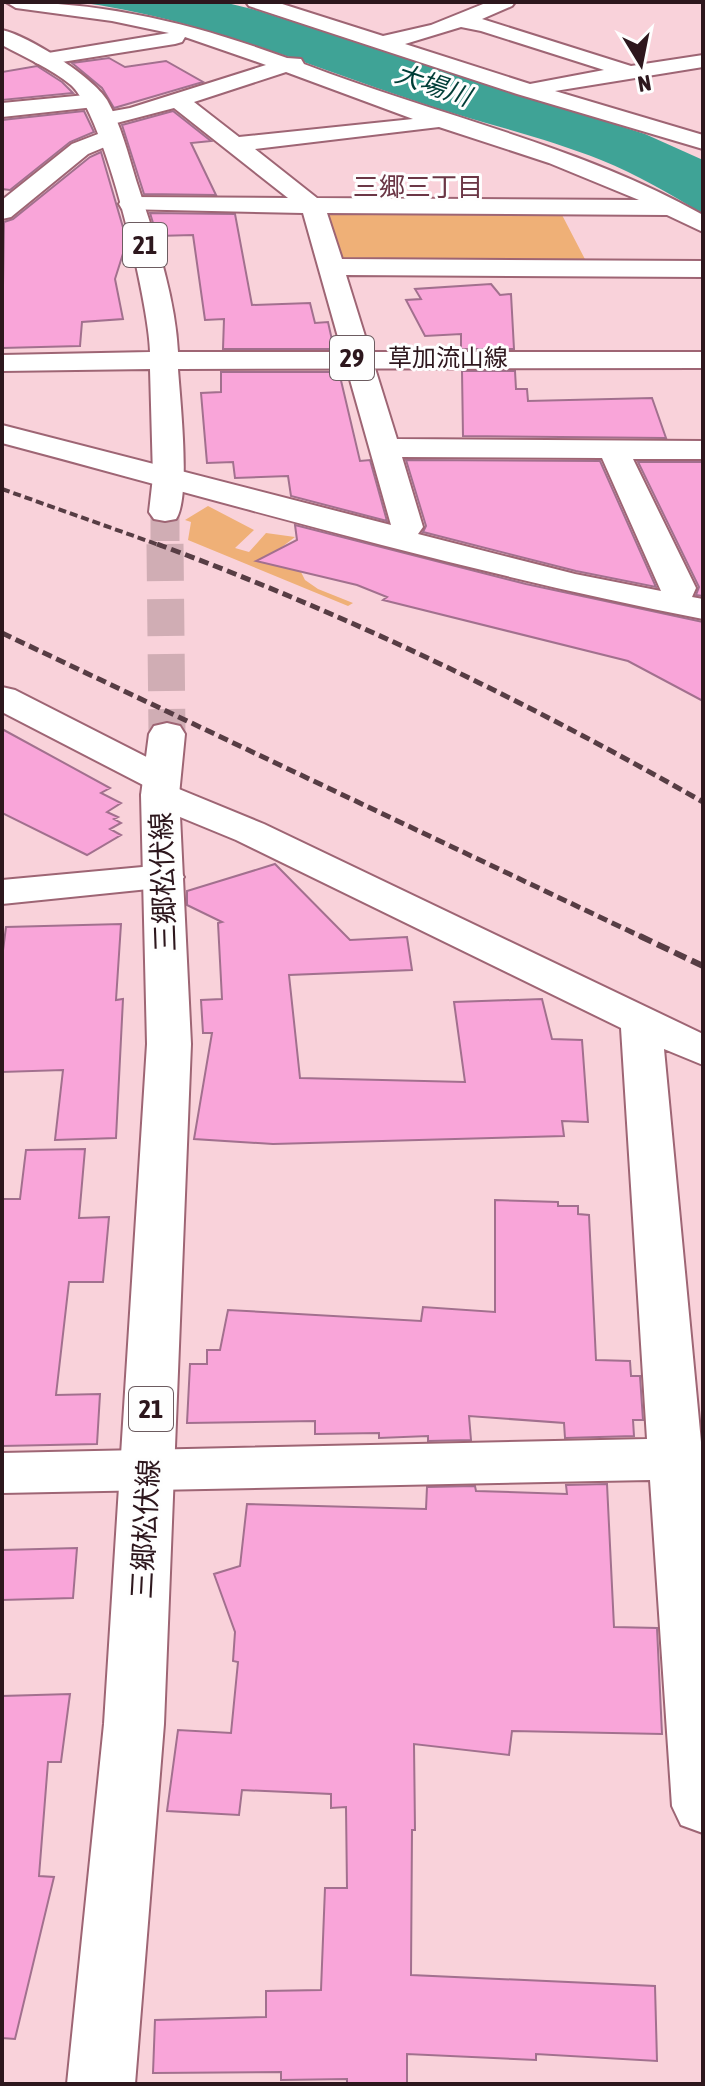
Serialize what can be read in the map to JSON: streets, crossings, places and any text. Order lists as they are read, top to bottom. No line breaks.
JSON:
{"streets":{"street":["21","29","草加流山線","三郷松伏線"]},"crossings":[["21","草加流山線"]],"districts":["三郷三丁目"],"water":["大場川"],"north":"bottom"}
